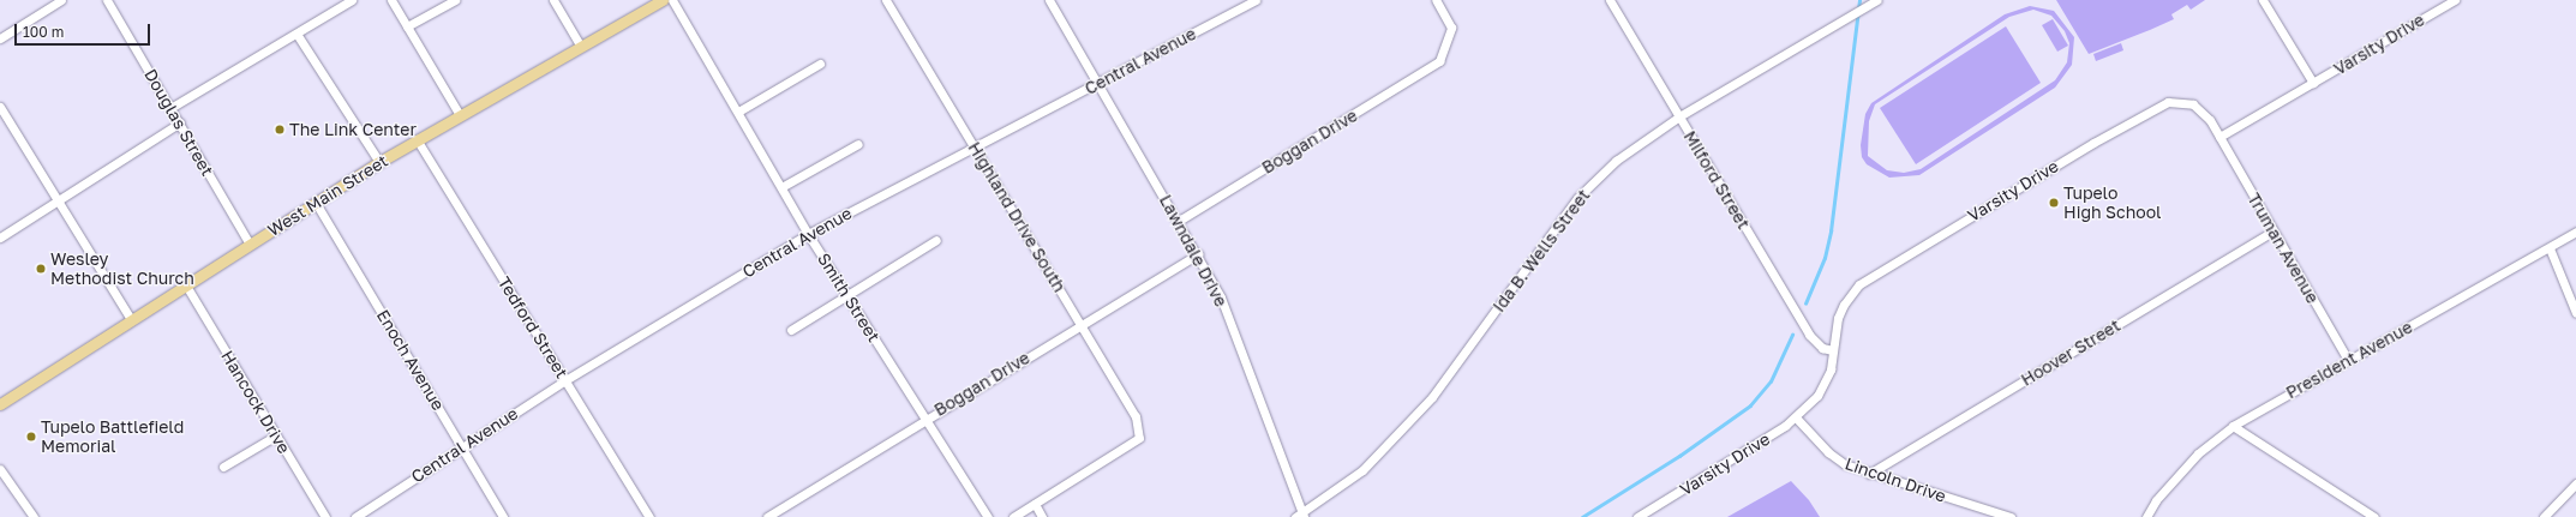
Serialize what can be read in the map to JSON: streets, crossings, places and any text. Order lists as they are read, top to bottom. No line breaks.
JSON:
{"streets":{"main road":["West Main Street"],"street":["Varsity Drive","Central Avenue","Douglas Street","Boggan Drive","Milford Street","Highland Drive South","Truman Avenue","Lawndale Drive","Ida B. Wells Street","Smith Street","Tedford Street","Hoover Street","Enoch Avenue","President Avenue","Hancock Drive","Lincoln Drive"]},"crossings":[["Varsity Drive","Milford Street"],["Varsity Drive","Truman Avenue"],["Varsity Drive","Lincoln Drive"],["Central Avenue","Highland Drive South"],["Central Avenue","Lawndale Drive"],["Central Avenue","Smith Street"],["Central Avenue","Tedford Street"],["Central Avenue","Enoch Avenue"],["Douglas Street","West Main Street"],["Boggan Drive","Highland Drive South"],["Boggan Drive","Lawndale Drive"],["Boggan Drive","Smith Street"],["Milford Street","Ida B. Wells Street"],["West Main Street","Tedford Street"],["West Main Street","Enoch Avenue"],["West Main Street","Hancock Drive"],["Truman Avenue","Hoover Street"],["Truman Avenue","President Avenue"],["Lawndale Drive","Ida B. Wells Street"],["Hoover Street","Lincoln Drive"]],"places":["The Link Center","Tupelo High School","Wesley Methodist Church","Tupelo Battlefield Memorial"],"scale_bar":"100 m"}
